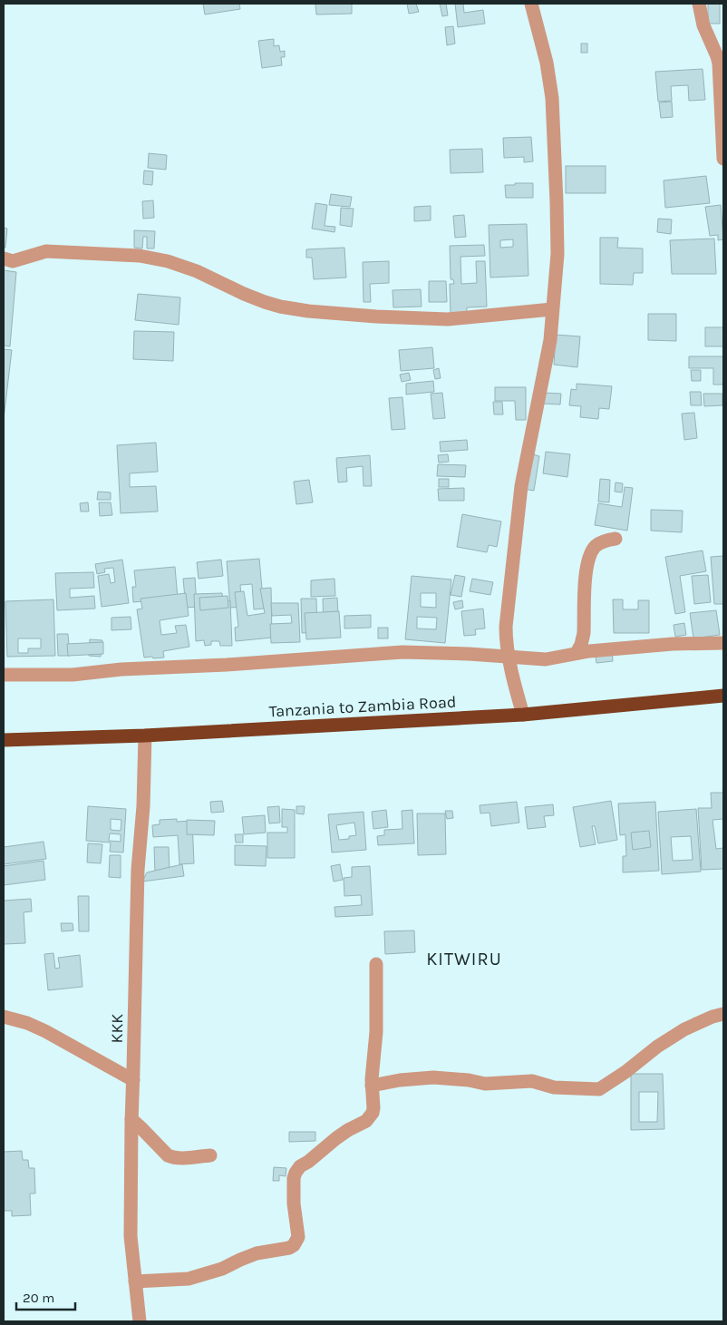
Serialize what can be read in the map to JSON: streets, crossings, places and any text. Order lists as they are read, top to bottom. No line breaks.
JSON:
{"streets":{"highway":["Tanzania to Zambia Road"],"street":["KKK"]},"crossings":[["Tanzania to Zambia Road","KKK"]],"districts":["KITWIRU"],"scale_bar":"20 m"}
